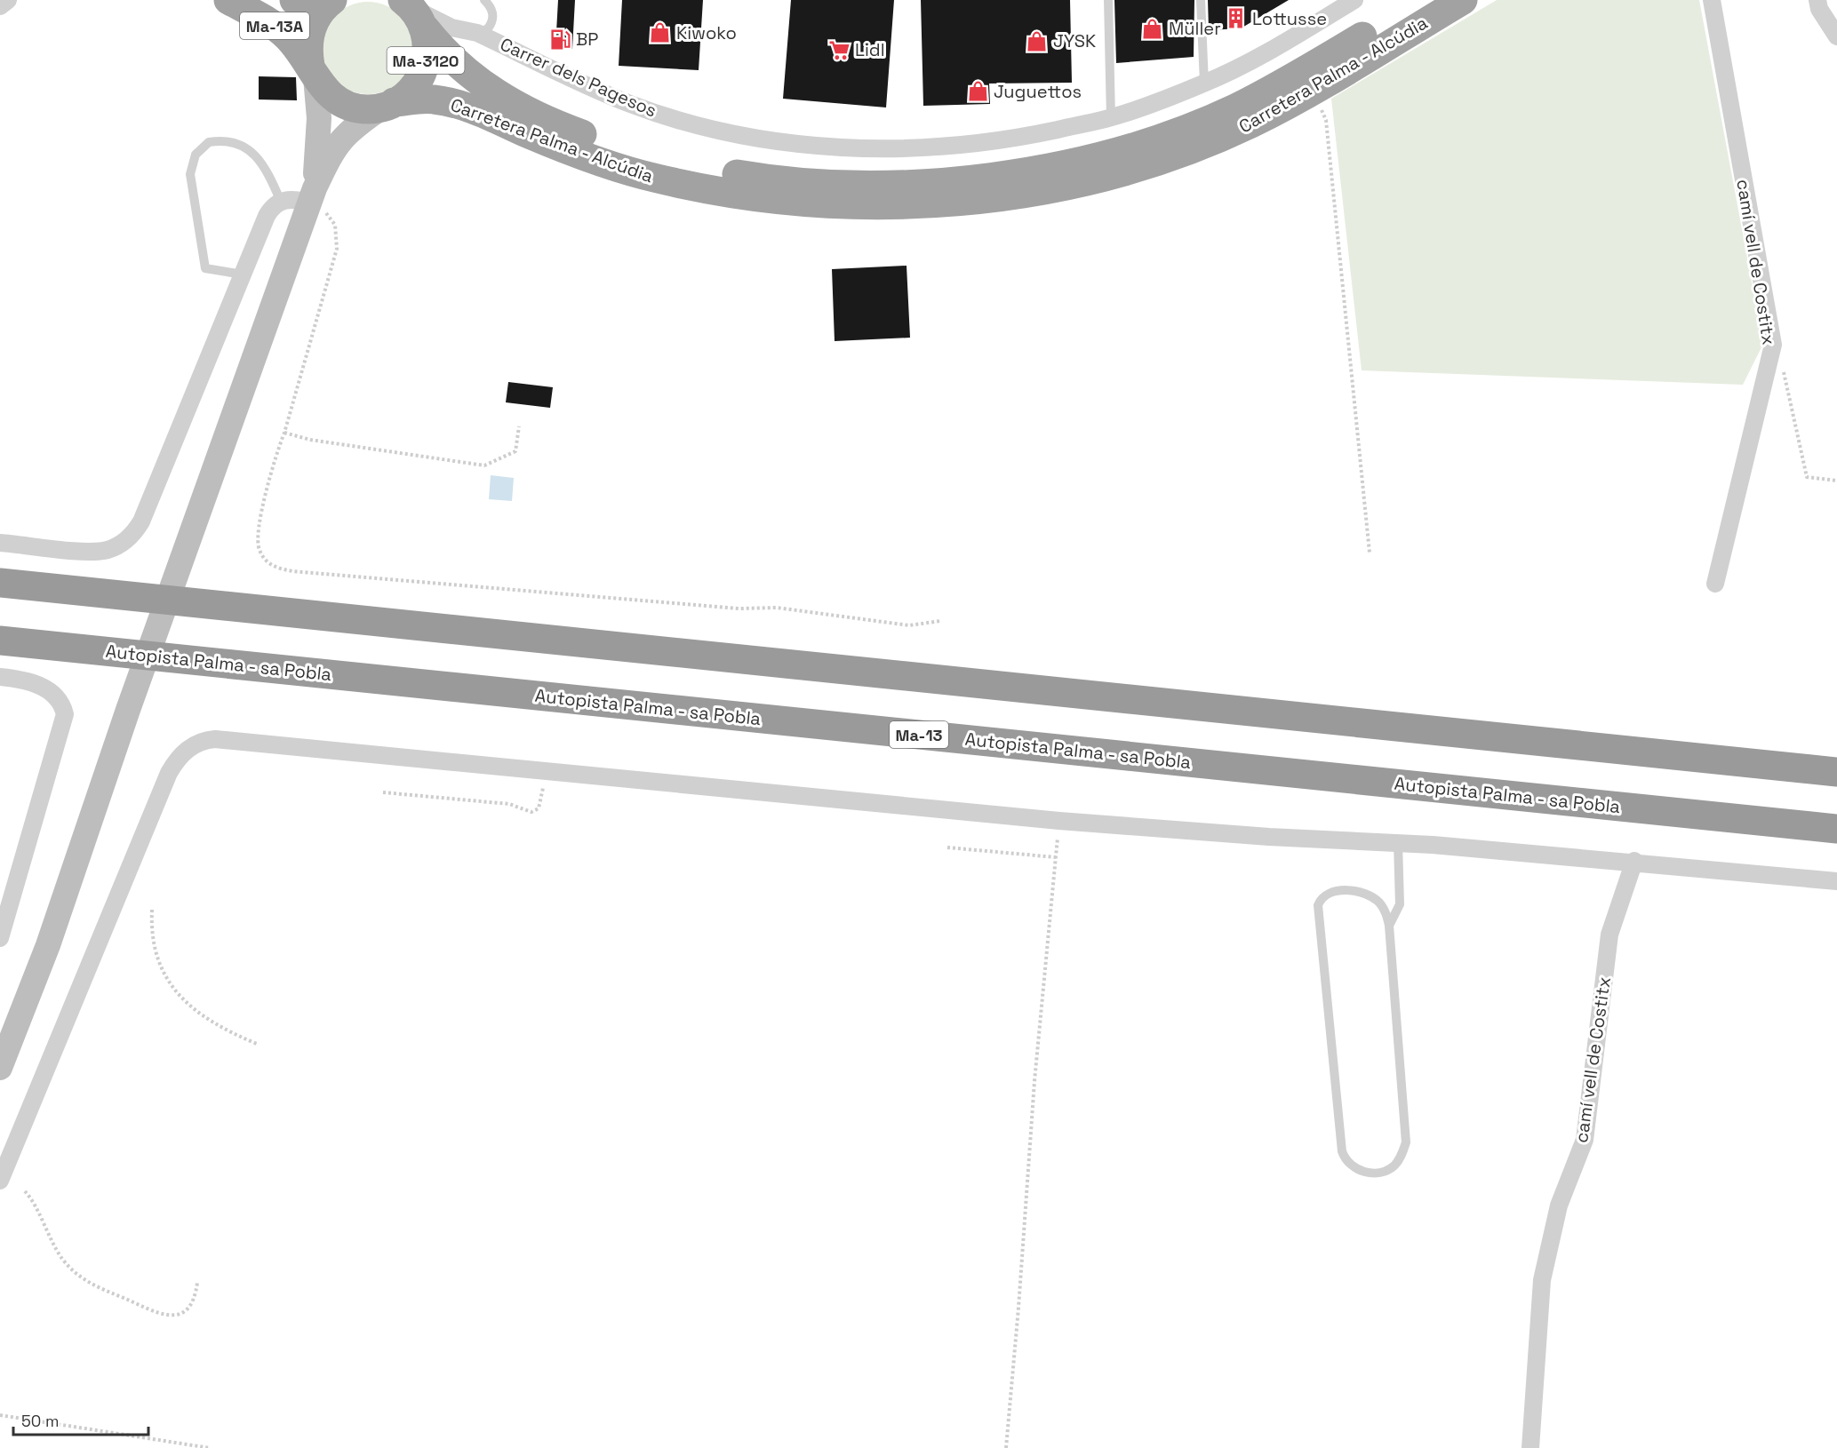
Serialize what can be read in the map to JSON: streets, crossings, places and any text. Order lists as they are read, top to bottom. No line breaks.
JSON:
{"streets":{"highway":["Ma-13A","Ma-3120","Carretera Palma - Alcúdia","Autopista Palma - sa Pobla","Ma-13"],"street":["Carrer dels Pagesos","camí vell de Costitx"]},"crossings":[["Ma-13A","Ma-3120"],["Ma-13A","Carretera Palma - Alcúdia"],["Ma-3120","Carretera Palma - Alcúdia"],["Ma-3120","Carrer dels Pagesos"],["Carretera Palma - Alcúdia","Carrer dels Pagesos"]],"places":{"building":["Lottusse"],"shop":["Müller","Kiwoko","JYSK","Juguettos"],"fuel station":["BP"],"supermarket":["Lidl"]},"scale_bar":"50 m"}
